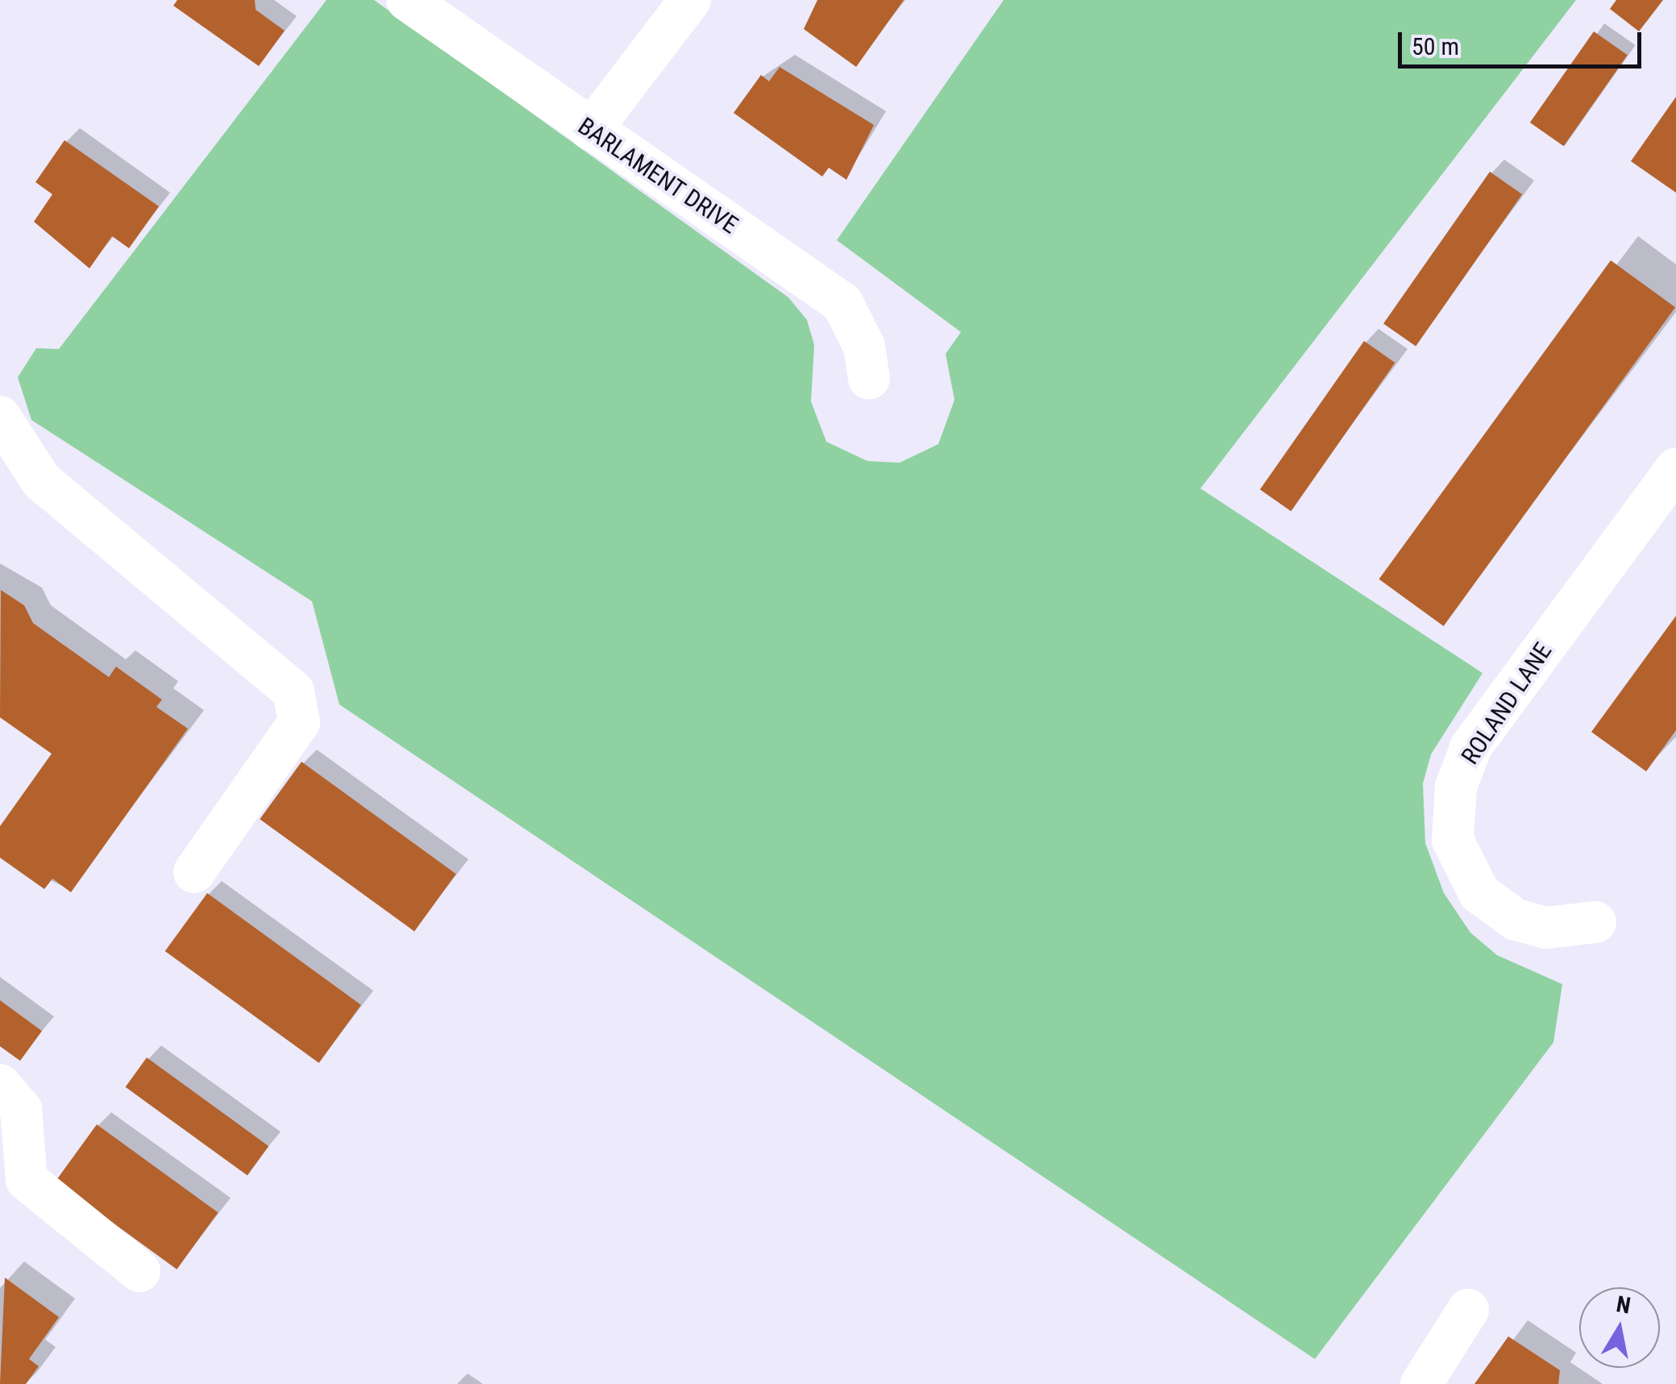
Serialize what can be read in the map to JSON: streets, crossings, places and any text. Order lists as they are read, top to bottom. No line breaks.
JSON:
{"streets":{"street":["BARLAMENT DRIVE","ROLAND LANE"]},"scale_bar":"50 m","north":"top"}
